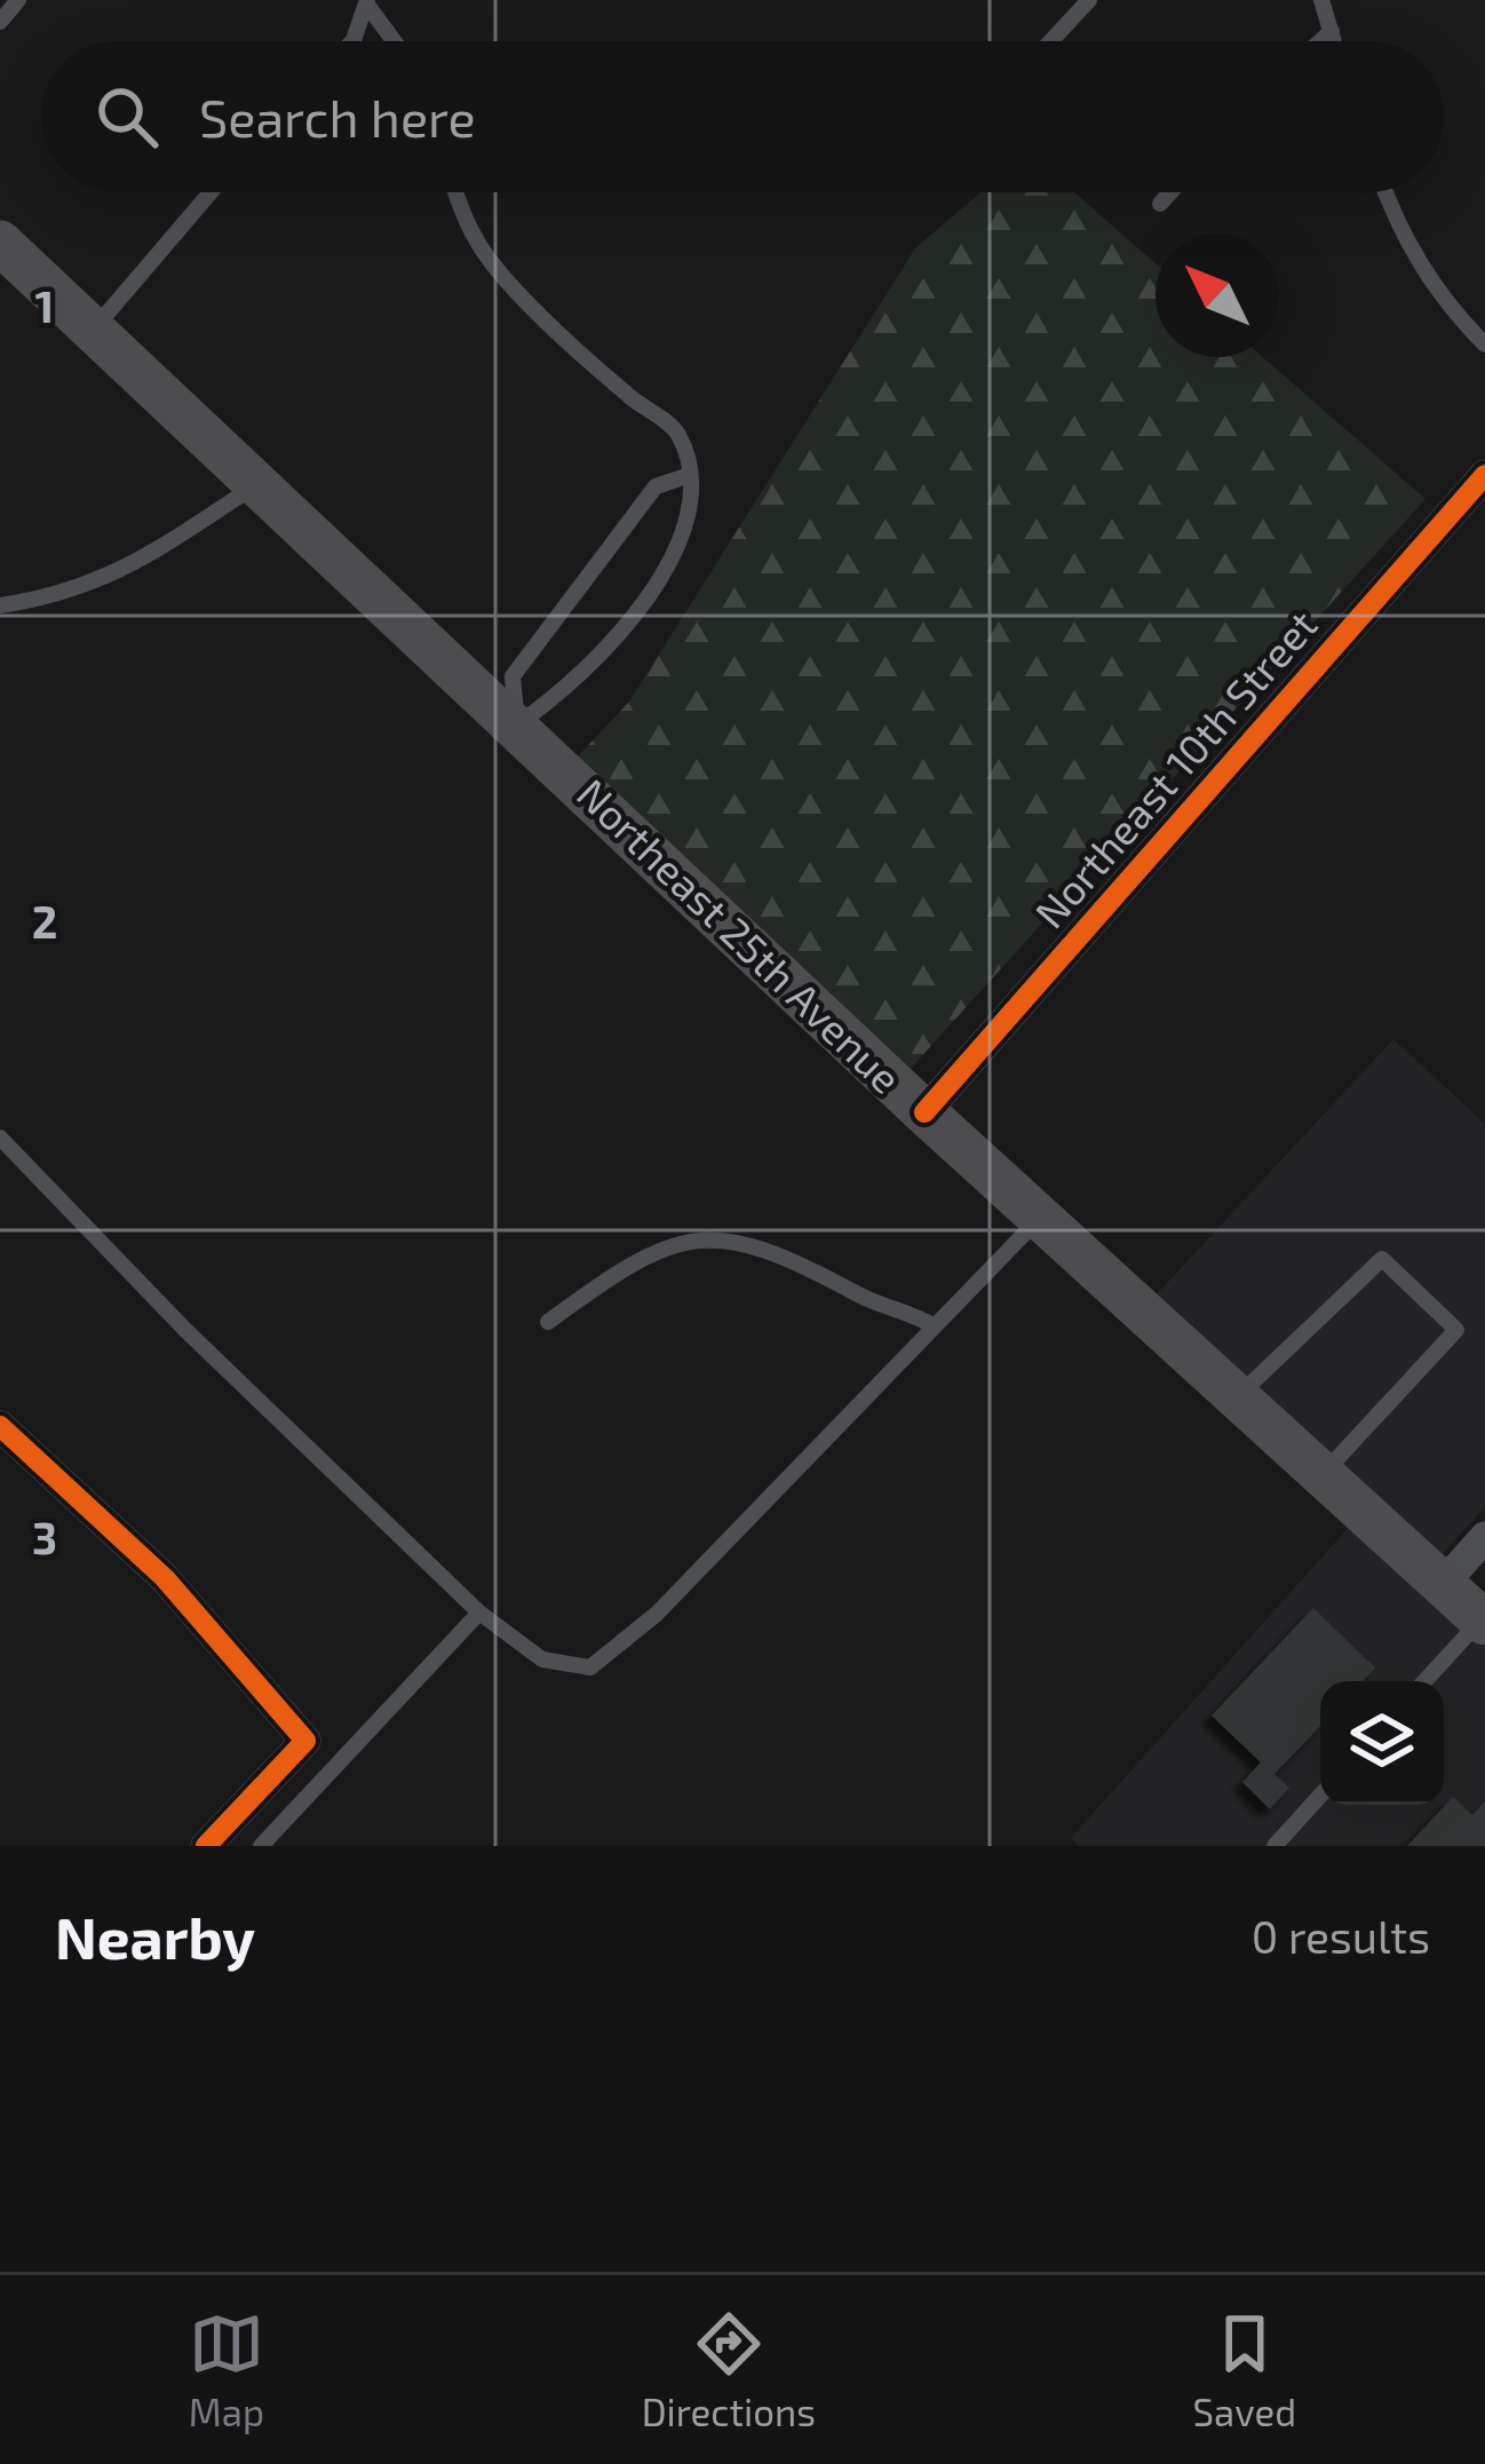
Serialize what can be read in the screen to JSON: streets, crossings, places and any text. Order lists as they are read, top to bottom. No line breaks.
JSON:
{"streets":{"main road":["Northeast 25th Avenue"],"street":["Northeast 10th Street"]},"crossings":[["Northeast 10th Street","Northeast 25th Avenue"]],"north":"top left","page":{"search":"Search here","heading":["Nearby","0 results"],"nav":["Map","Directions","Saved"]},"grid":{"rows":["1","2","3"]}}
